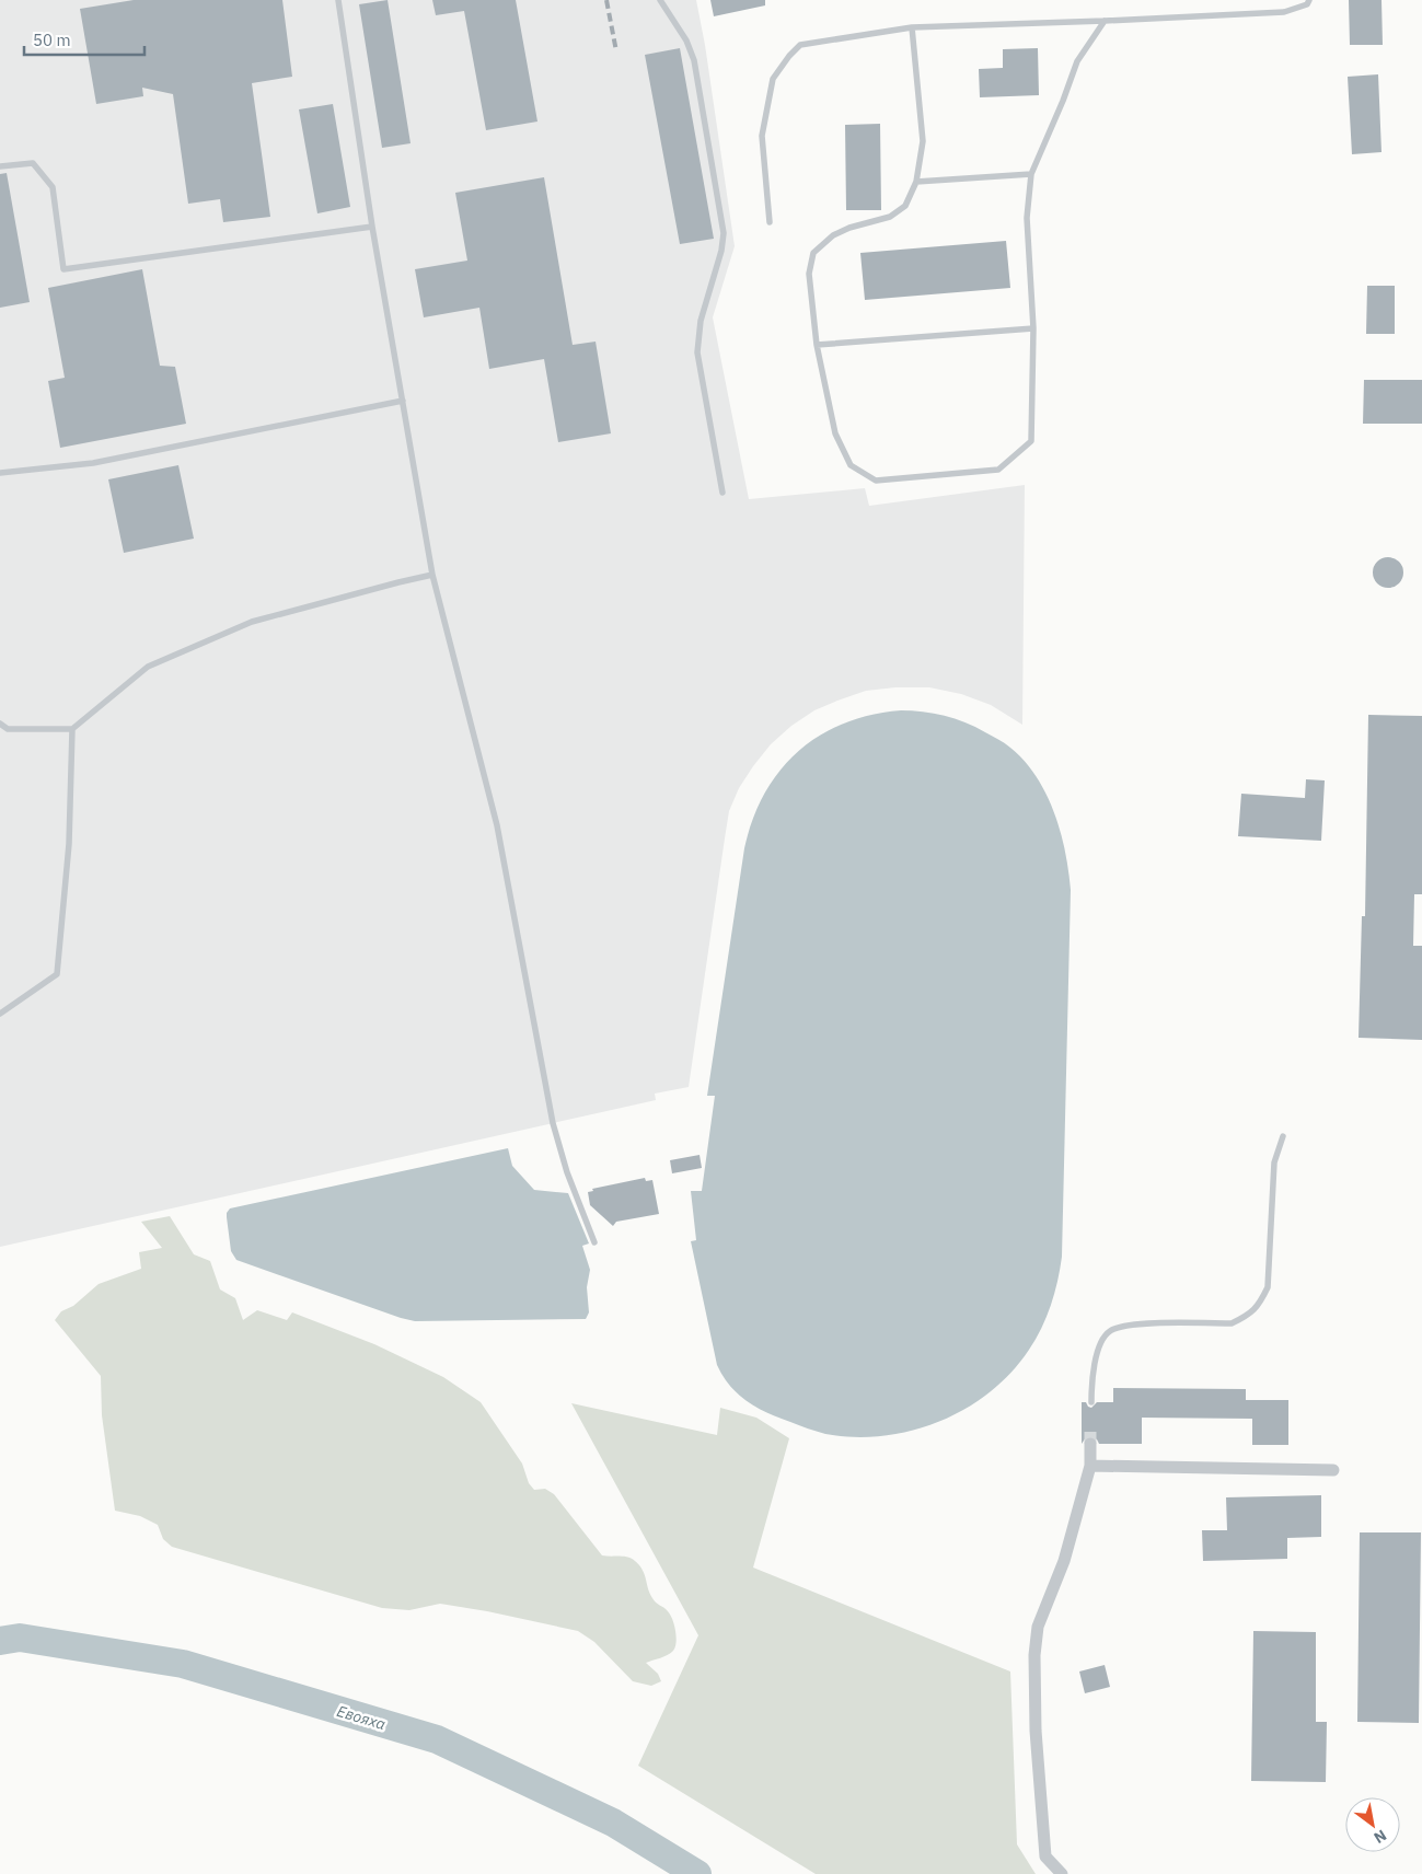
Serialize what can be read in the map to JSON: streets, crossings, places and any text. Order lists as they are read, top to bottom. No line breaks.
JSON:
{"water":["Евояха"],"scale_bar":"50 m","north":"bottom right"}
